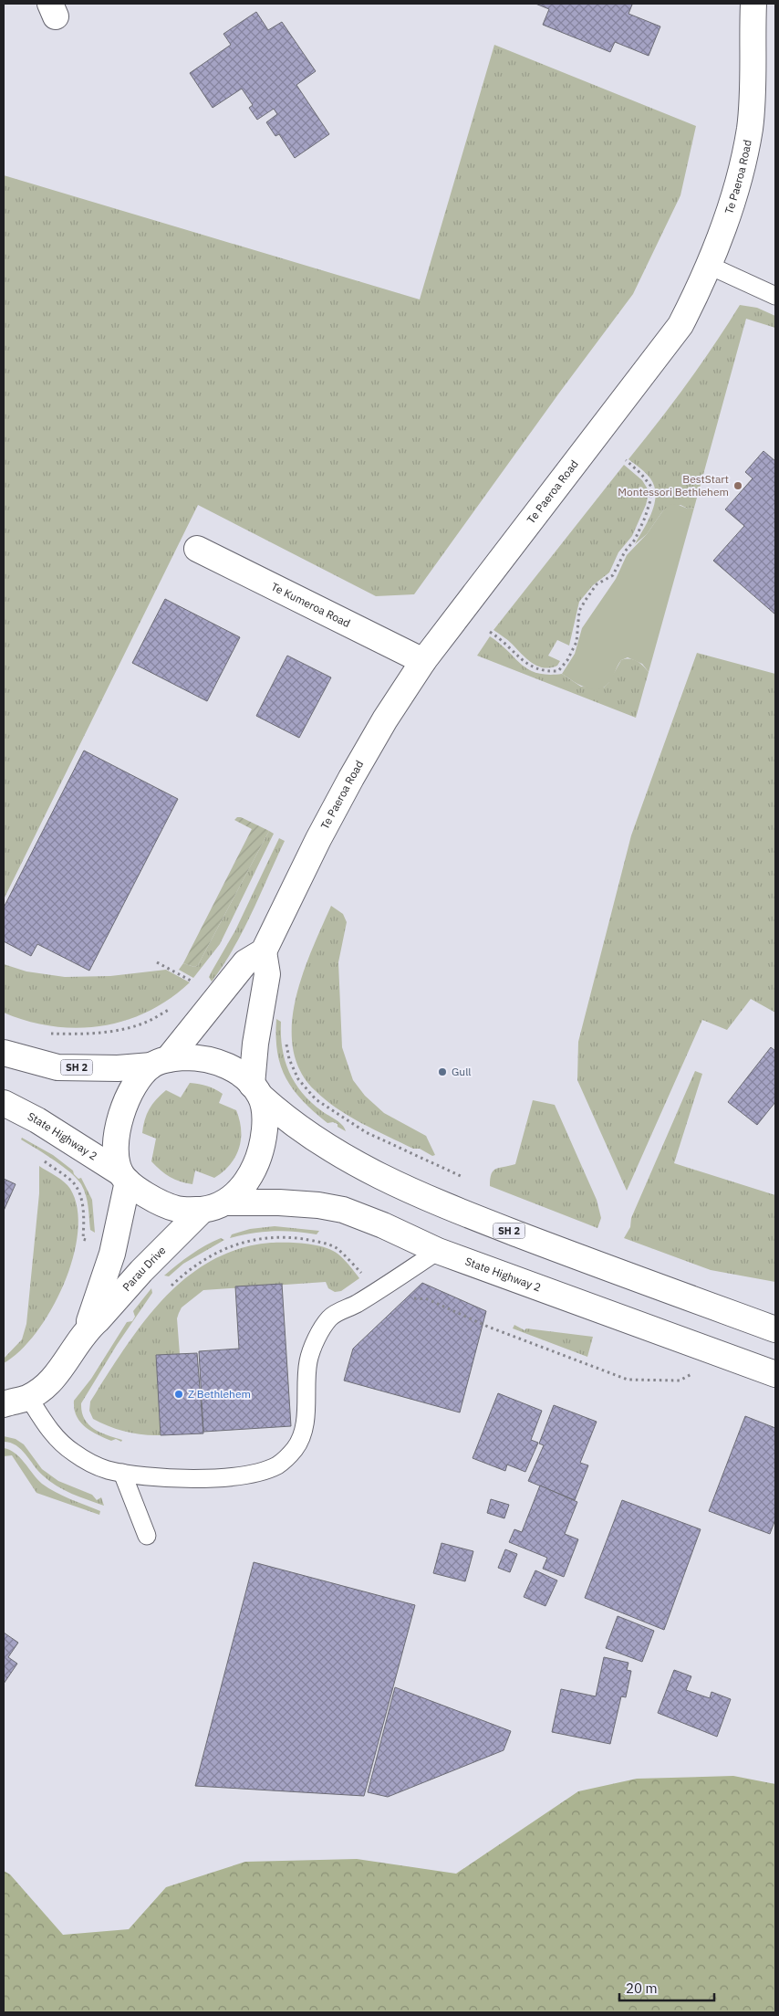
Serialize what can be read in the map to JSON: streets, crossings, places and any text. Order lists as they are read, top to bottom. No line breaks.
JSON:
{"streets":{"main road":["Te Paeroa Road","Te Kumeroa Road","SH 2","State Highway 2","Parau Drive"]},"crossings":[["Te Paeroa Road","Te Kumeroa Road"],["SH 2","State Highway 2"],["SH 2","Parau Drive"],["State Highway 2","Parau Drive"]],"places":["BestStart Montessori Bethlehem","Gull","Z Bethlehem"],"scale_bar":"20 m"}
